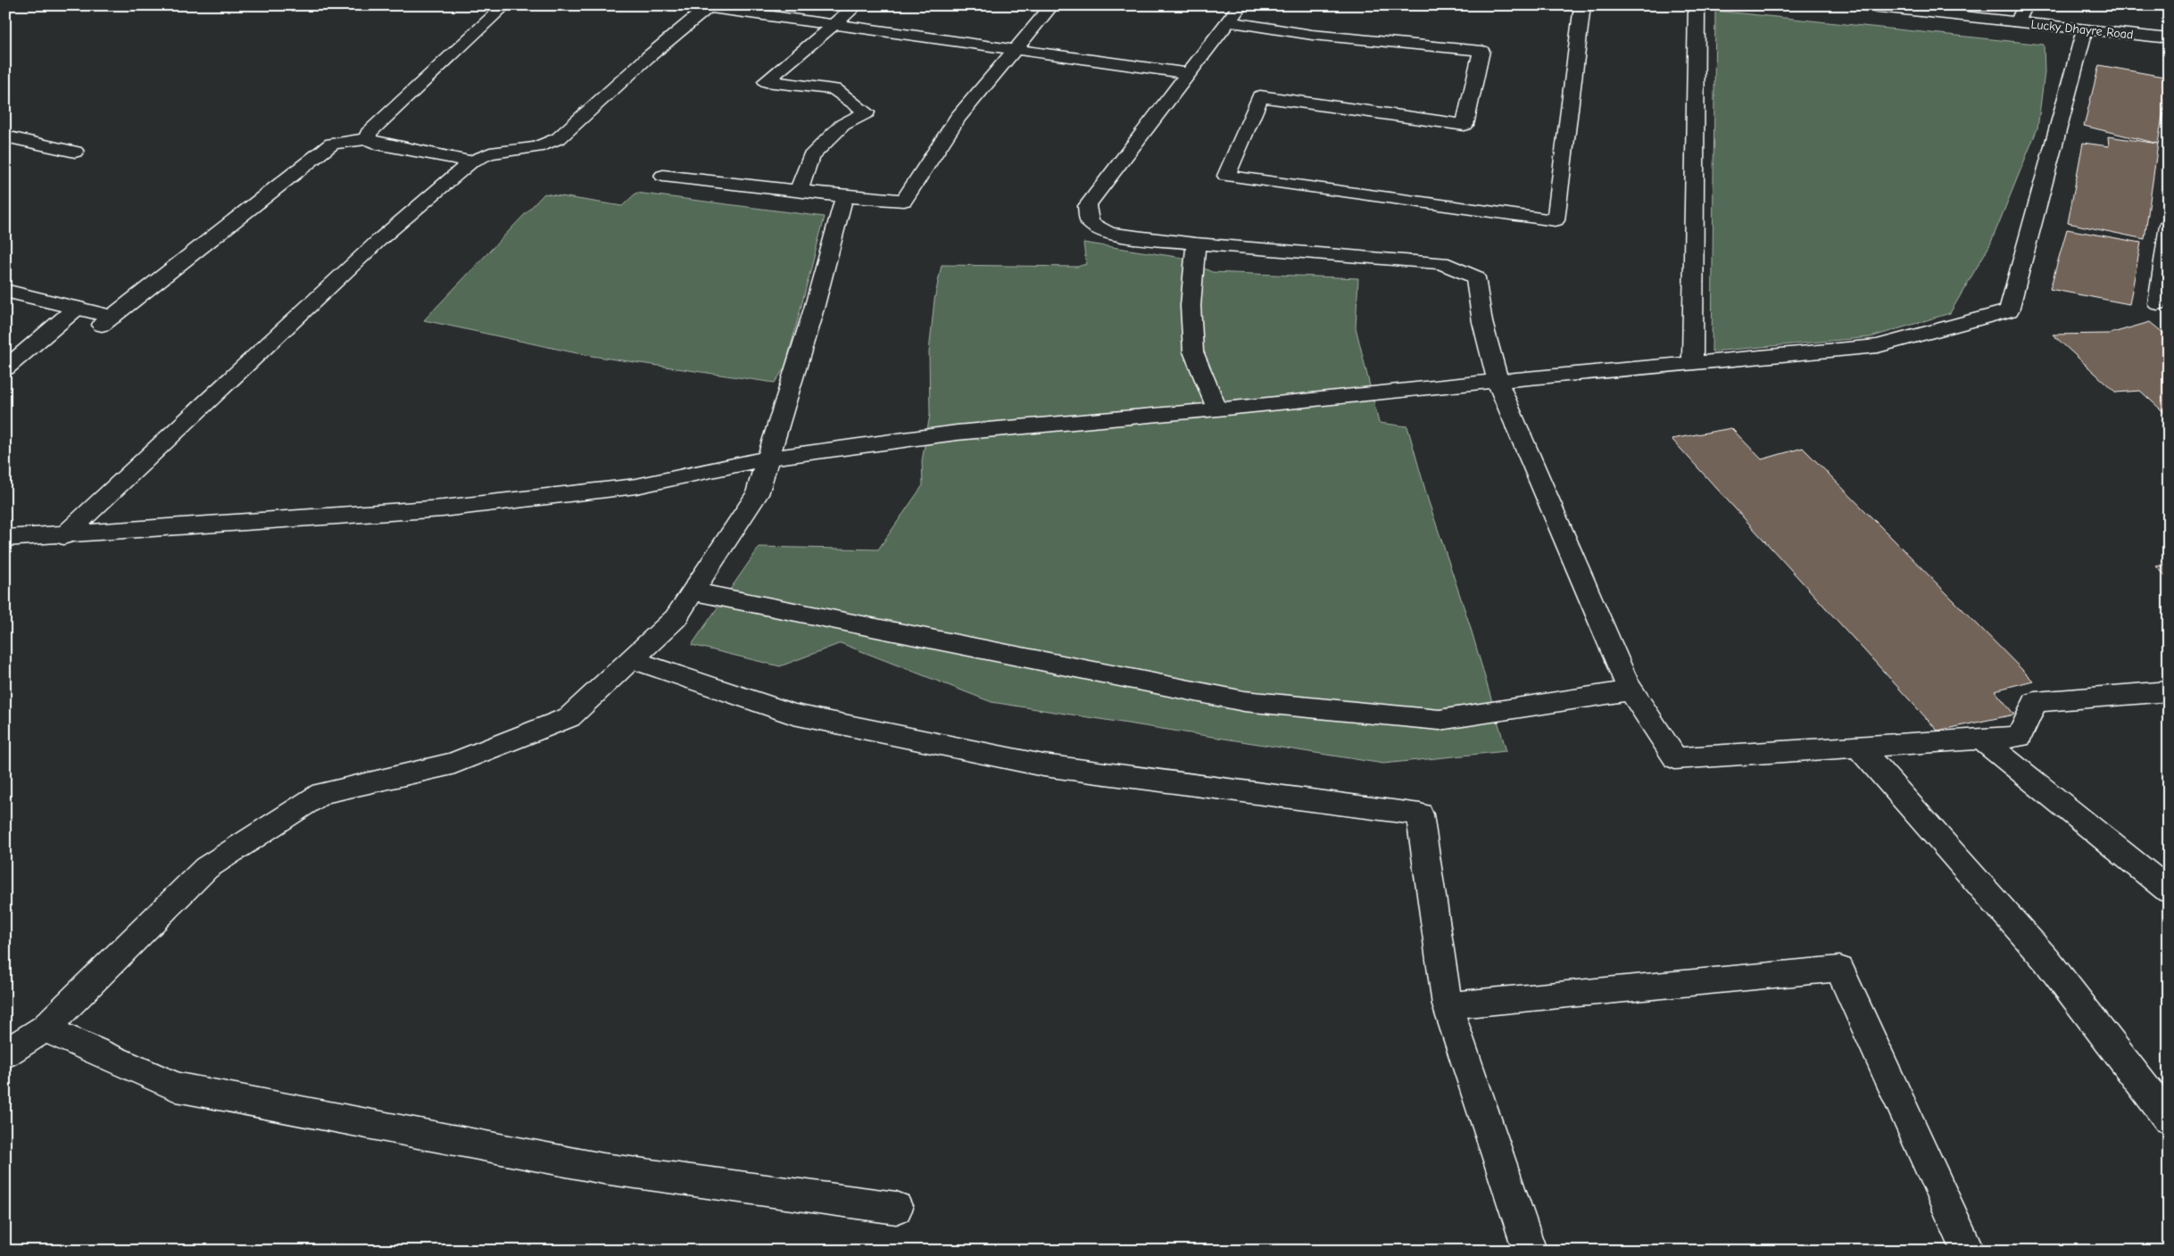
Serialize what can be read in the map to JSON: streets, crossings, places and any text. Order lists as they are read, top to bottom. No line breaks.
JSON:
{"streets":{"street":["Lucky Dhayre Road"]}}
